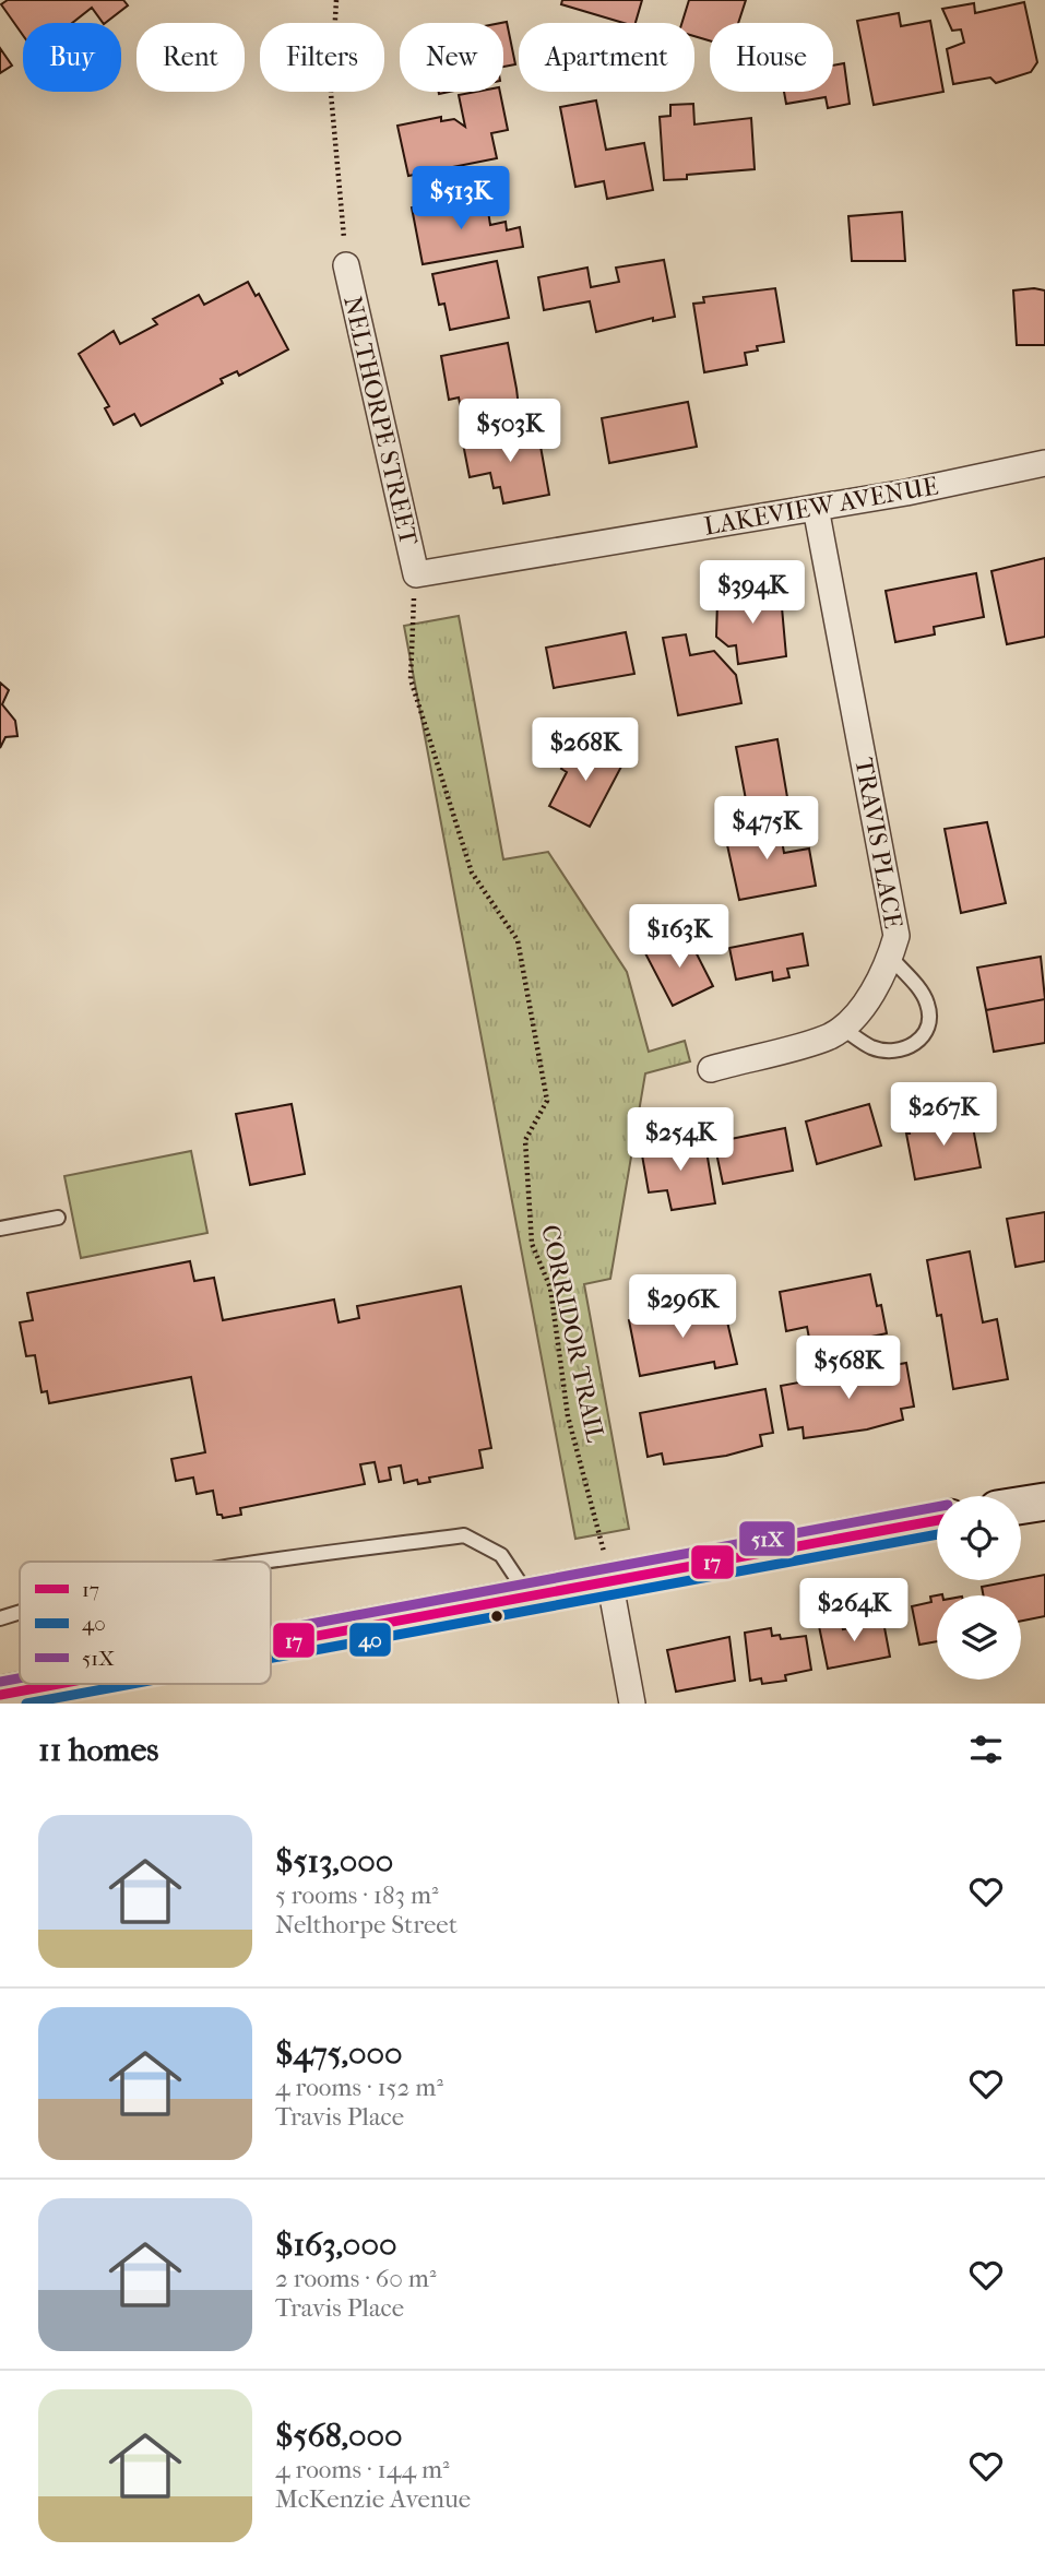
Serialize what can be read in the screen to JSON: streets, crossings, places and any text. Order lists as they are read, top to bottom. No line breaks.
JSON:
{"streets":{"street":["NELTHORPE STREET","LAKEVIEW AVENUE","TRAVIS PLACE"],"path":["CORRIDOR TRAIL"]},"crossings":[["NELTHORPE STREET","LAKEVIEW AVENUE"],["NELTHORPE STREET","CORRIDOR TRAIL"],["LAKEVIEW AVENUE","TRAVIS PLACE"],["LAKEVIEW AVENUE","CORRIDOR TRAIL"]],"lines":["transit line 51X","transit line 17","transit line 40"],"legend":["17","40","51X"],"page":{"chip":["Buy","Rent","Filters","New","Apartment","House"],"price":["$513K","$503K","$394K","$268K","$475K","$163K","$267K","$254K","$296K","$568K","$264K"],"heading":"11 homes","list":[{"name":"$513,000","note":"5 rooms · 183 m² · Nelthorpe Street"},{"name":"$475,000","note":"4 rooms · 152 m² · Travis Place"},{"name":"$163,000","note":"2 rooms · 60 m² · Travis Place"},{"name":"$568,000","note":"4 rooms · 144 m² · McKenzie Avenue"}]}}
